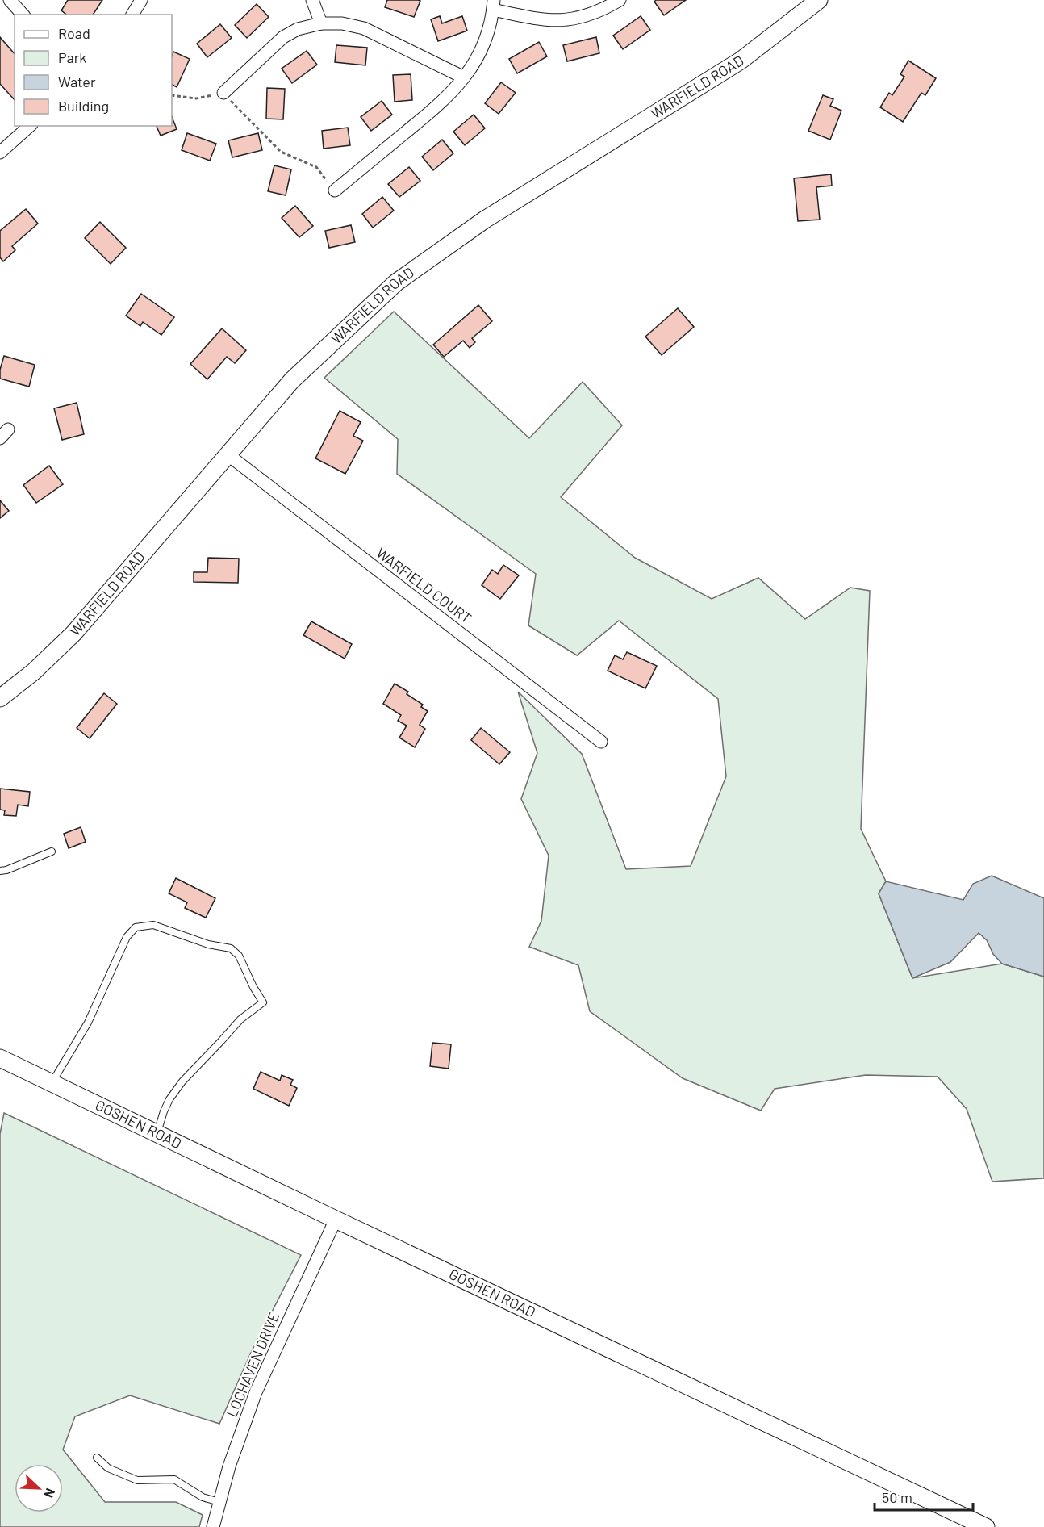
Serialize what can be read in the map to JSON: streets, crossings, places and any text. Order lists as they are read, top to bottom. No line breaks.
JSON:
{"streets":{"street":["WARFIELD ROAD","WARFIELD COURT","GOSHEN ROAD","LOCHAVEN DRIVE"]},"crossings":[["WARFIELD ROAD","WARFIELD COURT"],["GOSHEN ROAD","LOCHAVEN DRIVE"]],"legend":["Road","Park","Water","Building"],"scale_bar":"50 m","north":"bottom right"}
